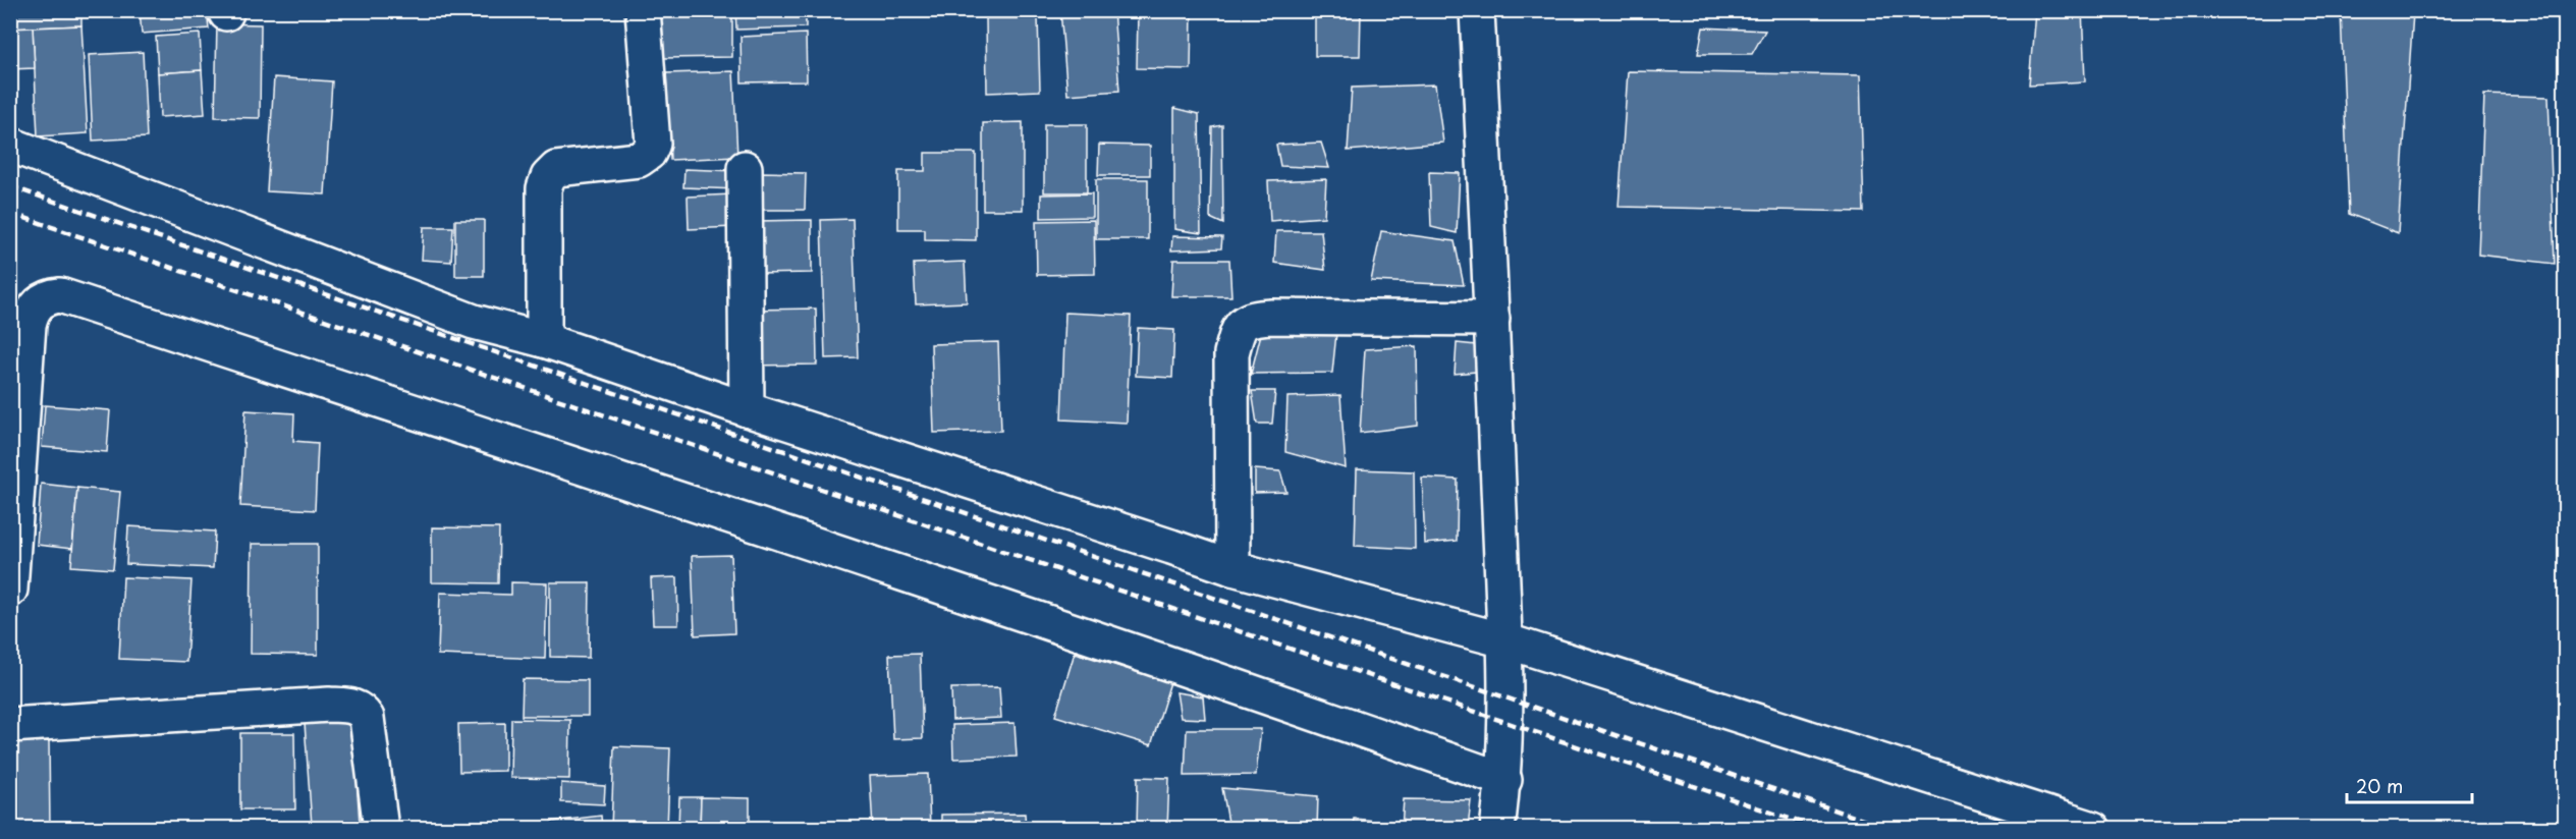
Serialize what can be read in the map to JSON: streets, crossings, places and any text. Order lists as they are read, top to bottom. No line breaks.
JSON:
{"scale_bar":"20 m"}
